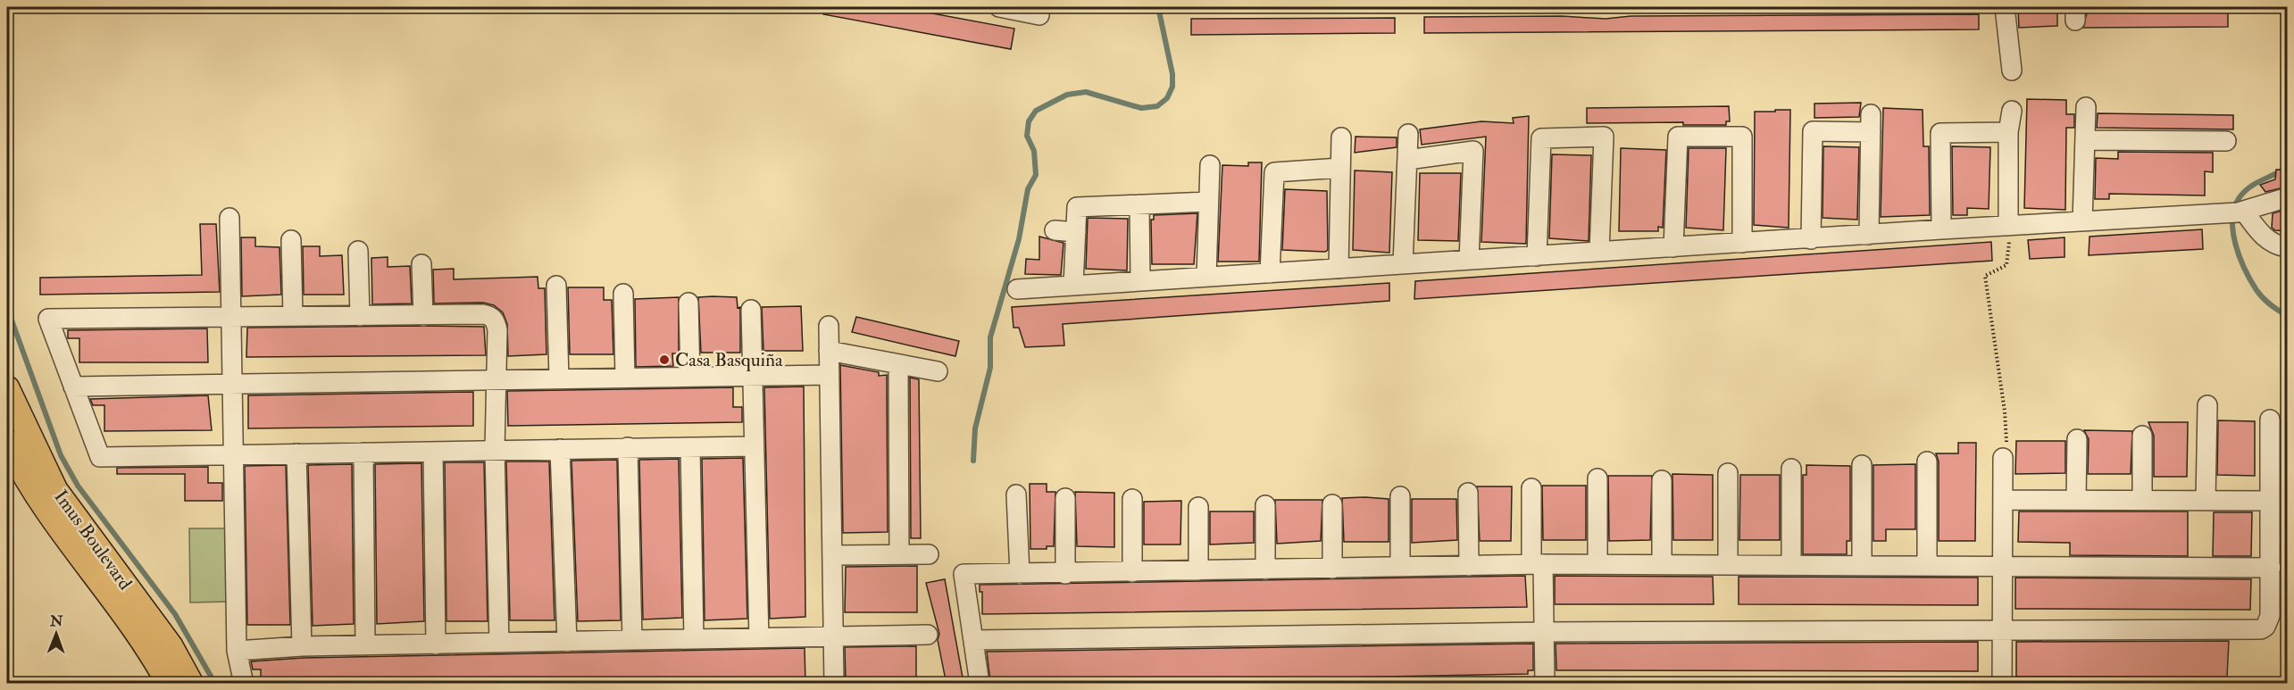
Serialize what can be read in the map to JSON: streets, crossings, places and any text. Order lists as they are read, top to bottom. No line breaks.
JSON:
{"streets":{"main road":["Imus Boulevard"]},"places":["Casa Basquiña"],"north":"top"}
